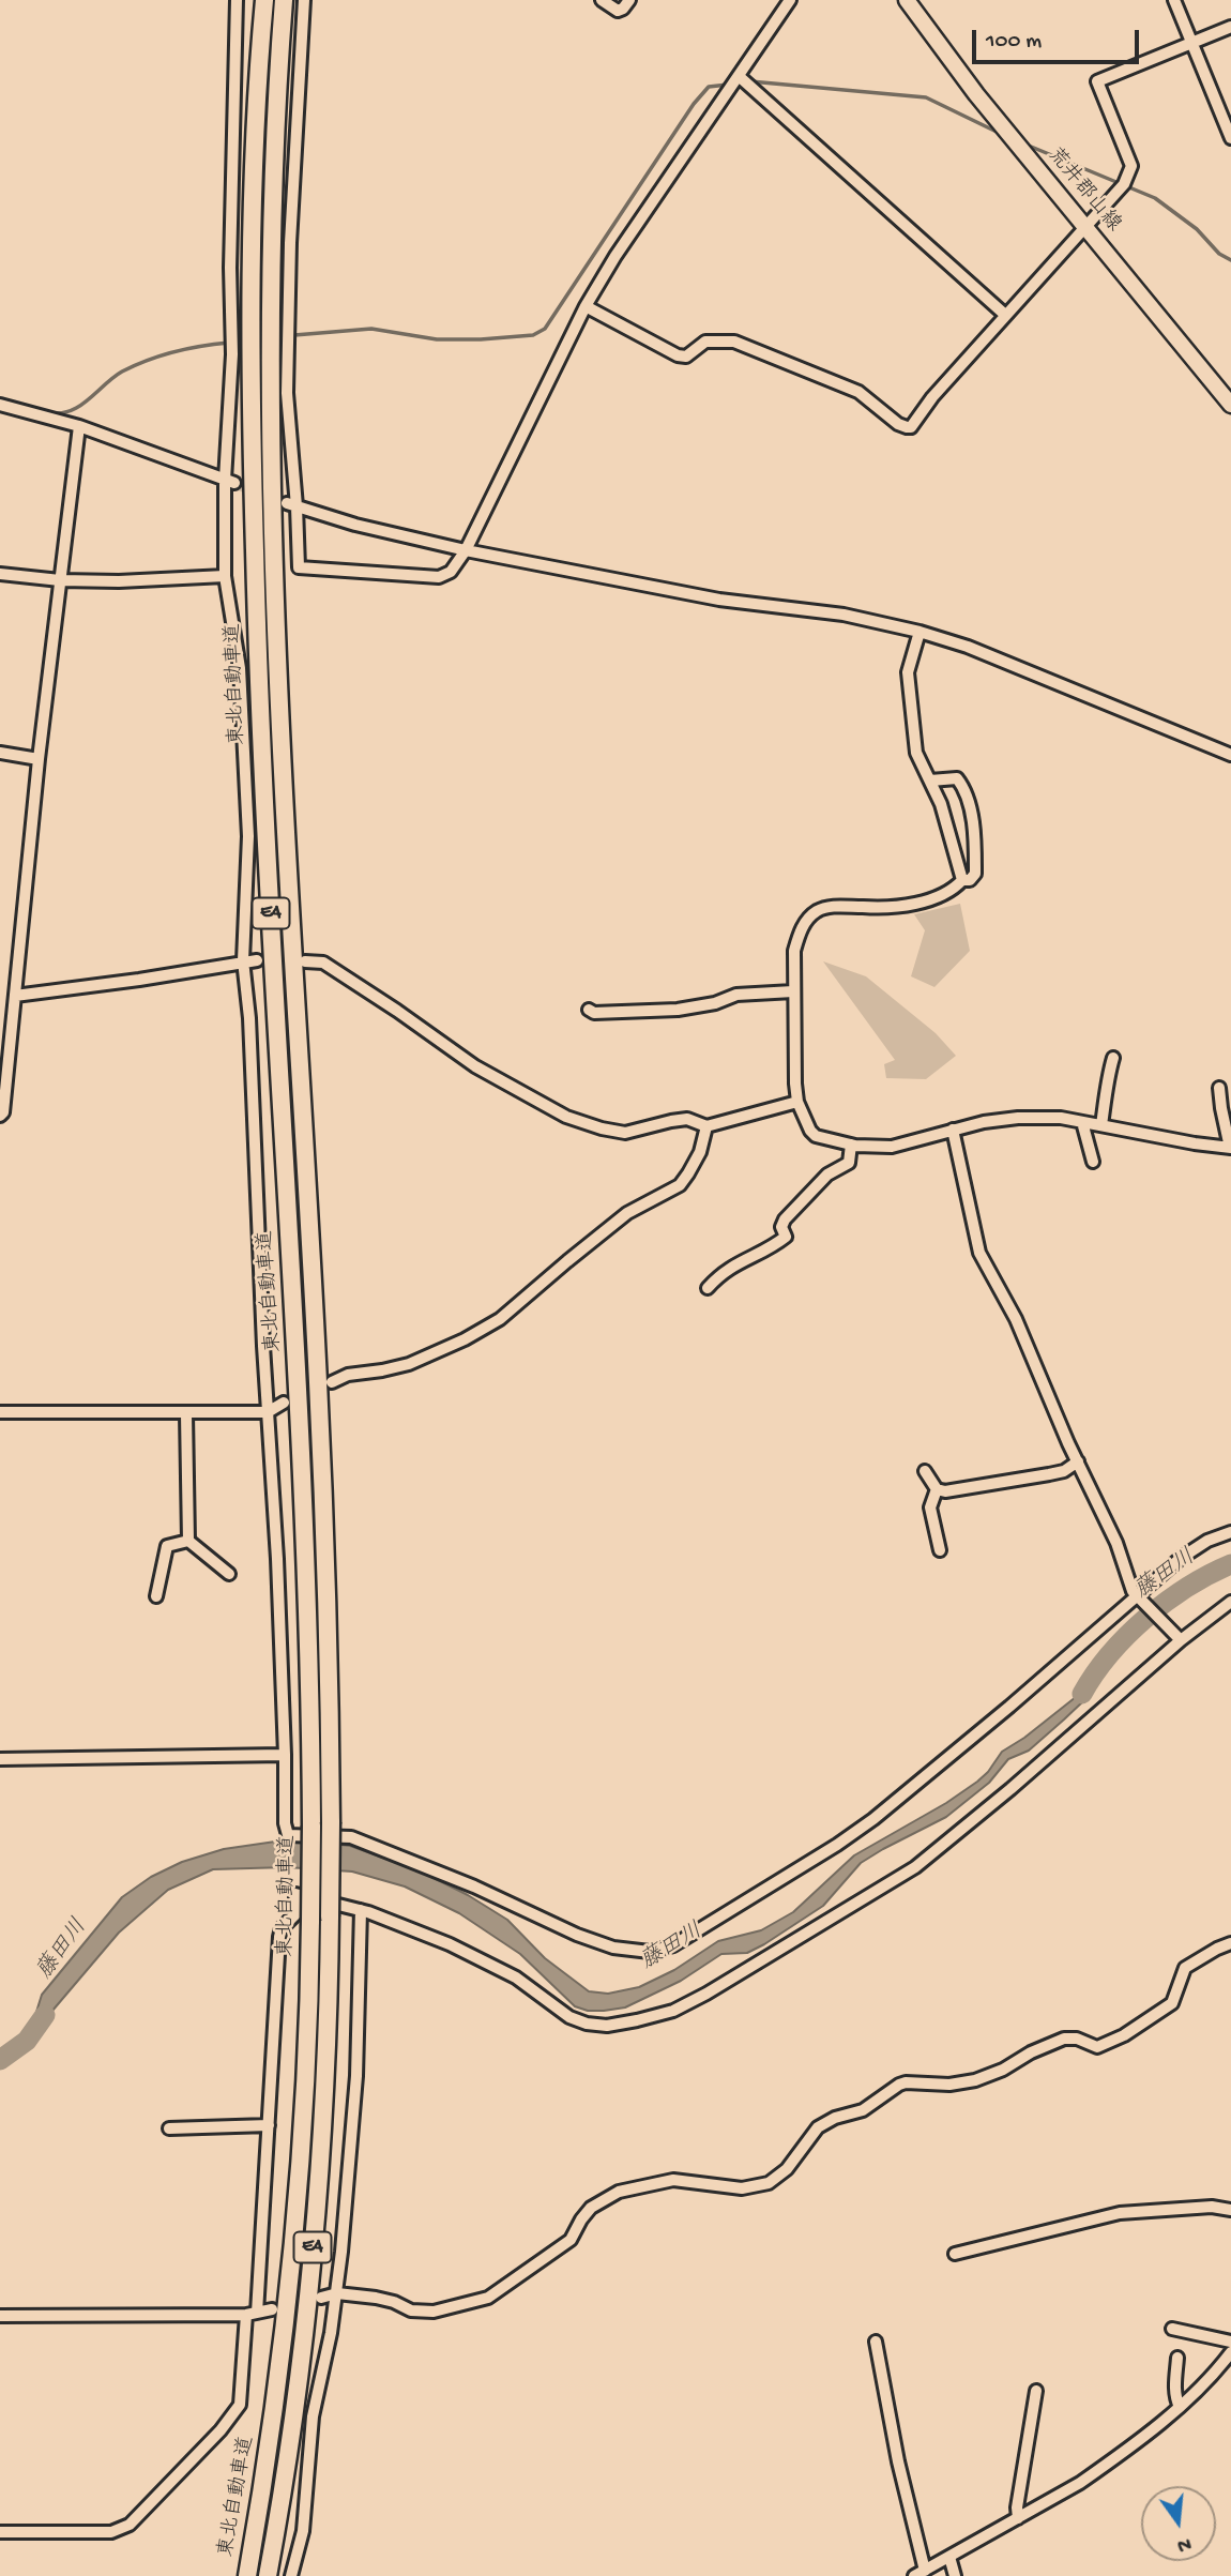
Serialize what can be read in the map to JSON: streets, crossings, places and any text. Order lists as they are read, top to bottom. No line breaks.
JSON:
{"streets":{"highway":["東北自動車道","E4"],"main road":["荒井郡山線"]},"water":["藤田川"],"scale_bar":"100 m","north":"bottom"}
